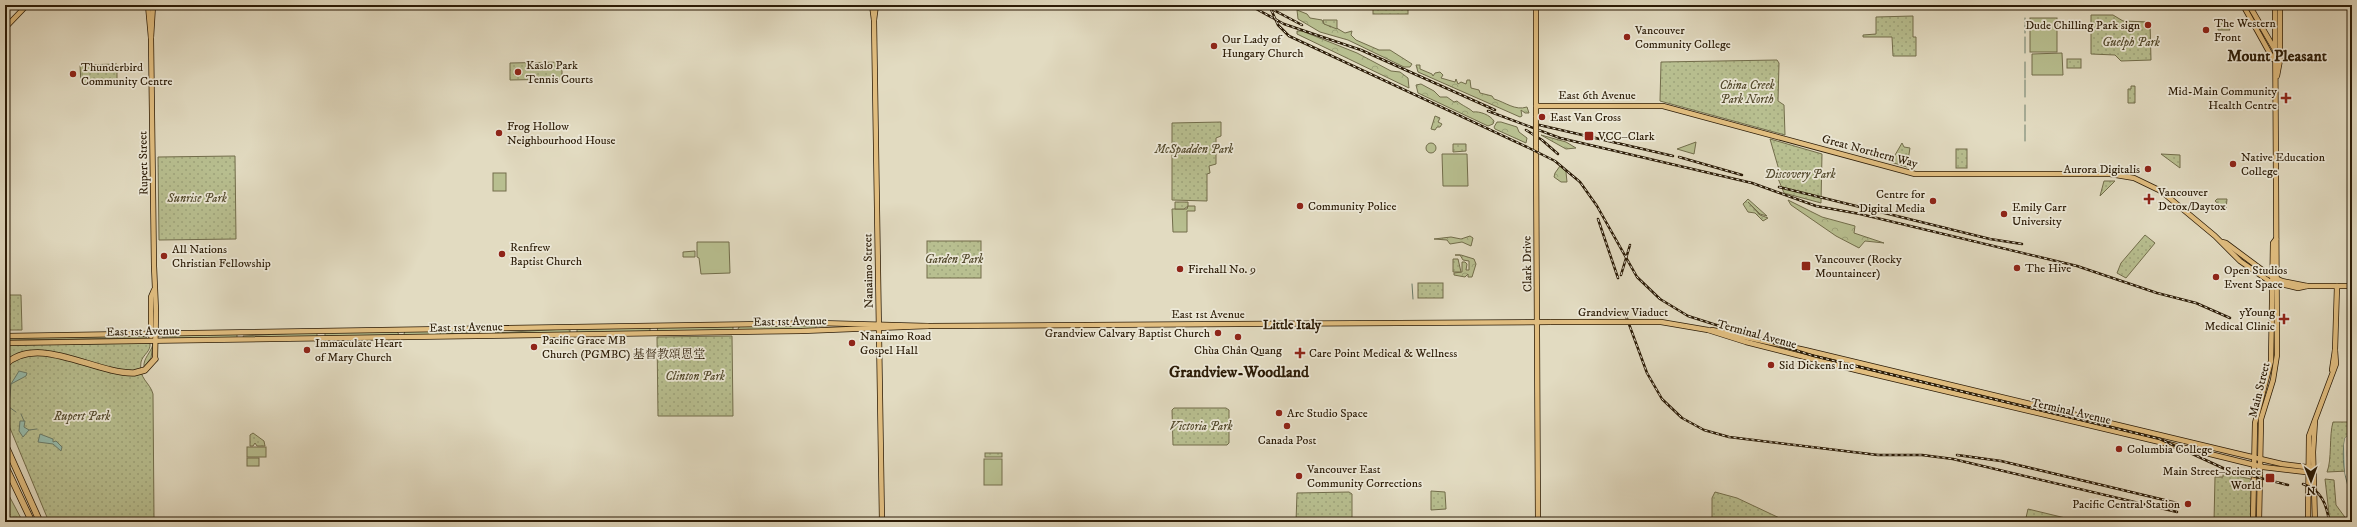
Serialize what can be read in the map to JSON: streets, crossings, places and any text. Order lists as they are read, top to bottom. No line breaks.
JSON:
{"streets":{"main road":["East 6th Avenue","Great Northern Way","Rupert Street","Clark Drive","Nanaimo Street","Grandview Viaduct","East 1st Avenue","Terminal Avenue","Main Street"]},"crossings":[["East 6th Avenue","Great Northern Way"],["East 6th Avenue","Clark Drive"],["Rupert Street","East 1st Avenue"],["Clark Drive","Grandview Viaduct"],["Clark Drive","East 1st Avenue"],["Nanaimo Street","East 1st Avenue"],["Grandview Viaduct","East 1st Avenue"],["Grandview Viaduct","Terminal Avenue"],["Terminal Avenue","Main Street"]],"districts":["Mount Pleasant","Little Italy","Grandview-Woodland"],"parks":["Guelph Park","China Creek Park North","McSpadden Park","Discovery Park","Sunrise Park","Garden Park","Clinton Park","Rupert Park","Victoria Park"],"places":{"other":["Dude Chilling Park sign","The Western Front","Vancouver Community College","Our Lady of Hungary Church","Kaslo Park Tennis Courts","Thunderbird Community Centre","East Van Cross","Frog Hollow Neighbourhood House","Native Education College","Aurora Digitalis","Centre for Digital Media","Community Police","Emily Carr University","Renfrew Baptist Church","All Nations Christian Fellowship","The Hive","Firehall No. 9","Open Studios Event Space","Grandview Calvary Baptist Church","Chùa Chân Quang","Nanaimo Road Gospel Hall","Pacific Grace MB Church (PGMBC) 基督教頌恩堂","Immaculate Heart of Mary Church","Sid Dickens Inc","Arc Studio Space","Canada Post","Columbia College","Vancouver East Community Corrections","Pacific Central Station"],"health":["Mid-Main Community Health Centre","Vancouver Detox/Daytox","yYoung Medical Clinic","Care Point Medical & Wellness"],"transit":["VCC–Clark","Vancouver (Rocky Mountaineer)","Main Street–Science World"]},"north":"bottom"}
